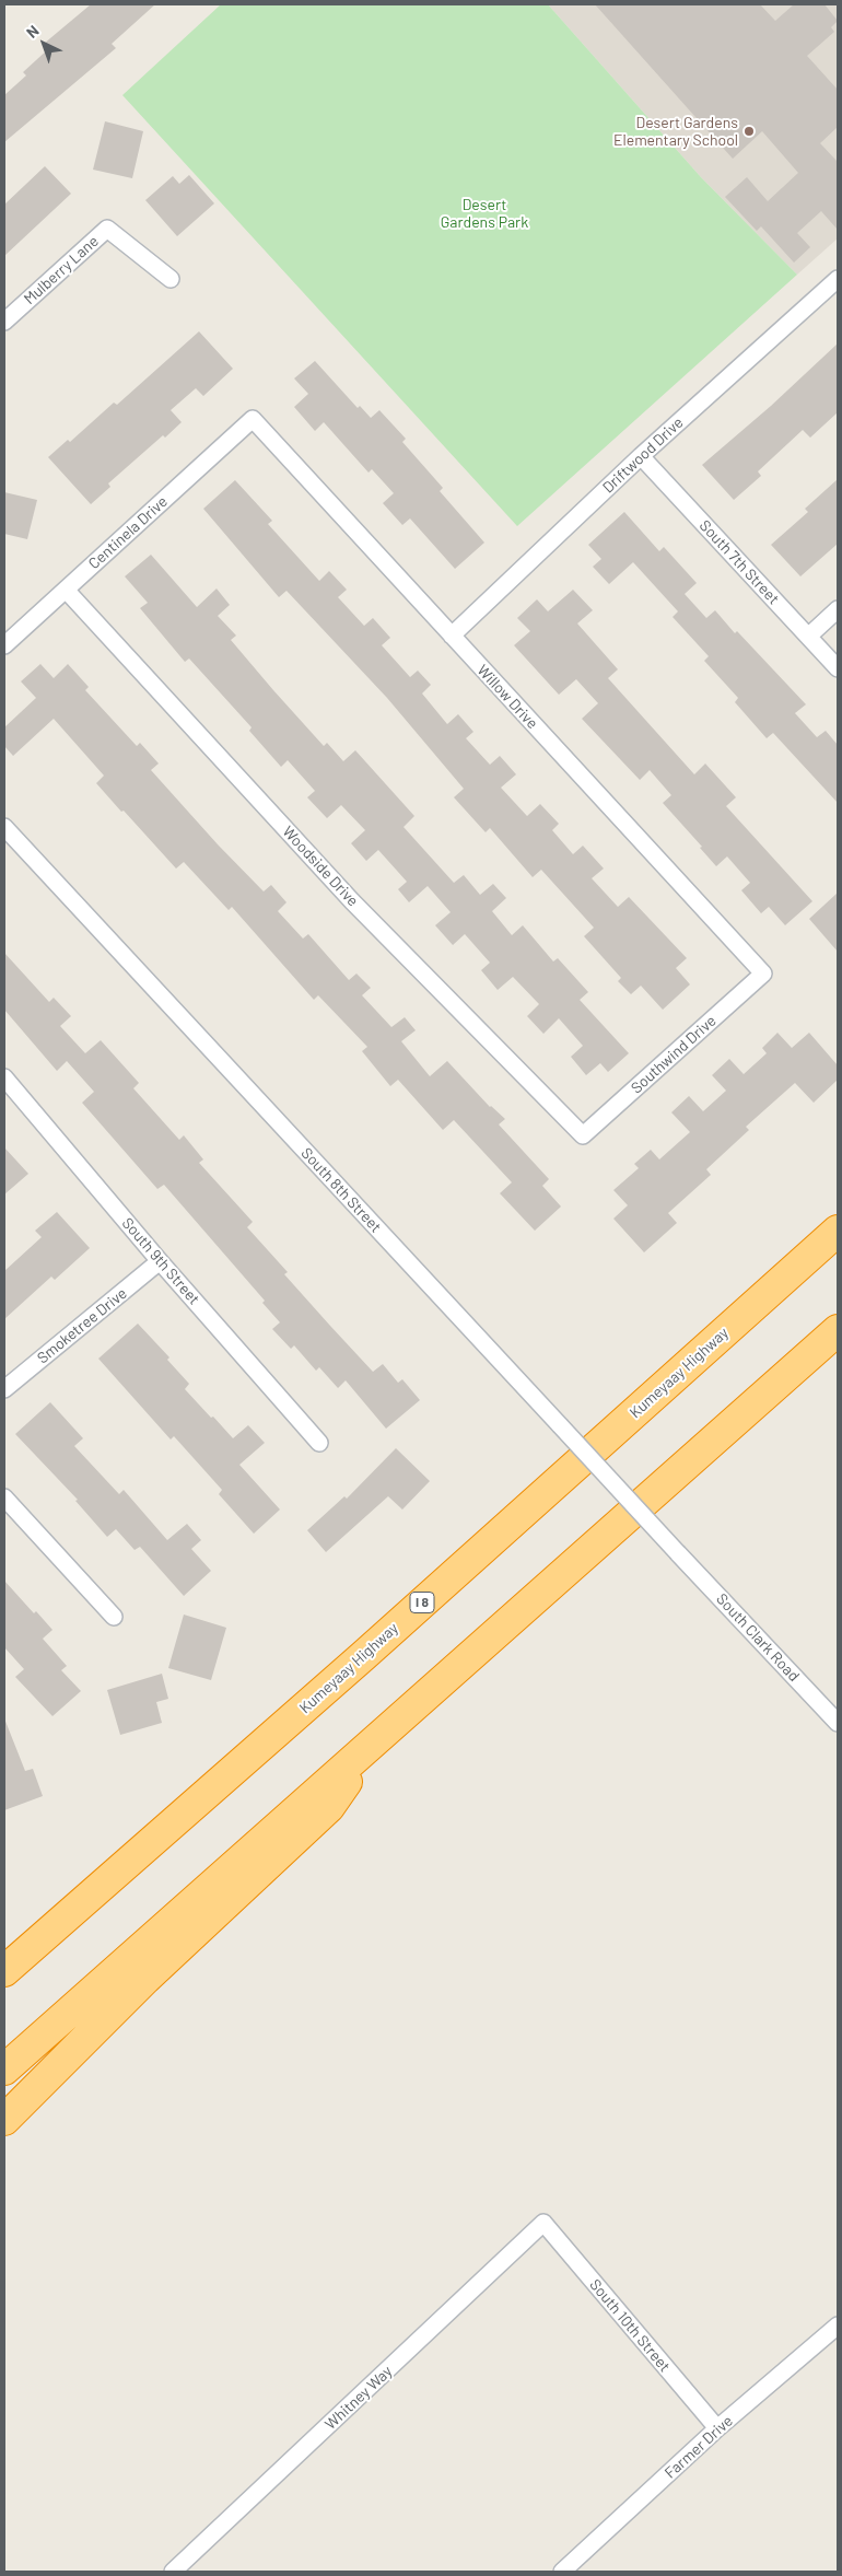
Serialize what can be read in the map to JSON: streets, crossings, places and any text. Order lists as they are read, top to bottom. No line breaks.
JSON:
{"streets":{"highway":["Kumeyaay Highway","I 8"],"street":["Mulberry Lane","Driftwood Drive","Centinela Drive","South 7th Street","Willow Drive","Woodside Drive","Southwind Drive","South 8th Street","South 9th Street","Smoketree Drive","South Clark Road","South 10th Street","Whitney Way","Farmer Drive"]},"crossings":[["Driftwood Drive","South 7th Street"],["Driftwood Drive","Willow Drive"],["Centinela Drive","Willow Drive"],["Centinela Drive","Woodside Drive"],["Willow Drive","Southwind Drive"],["Woodside Drive","Southwind Drive"],["South 8th Street","South Clark Road"],["South 9th Street","Smoketree Drive"],["South 10th Street","Whitney Way"],["South 10th Street","Farmer Drive"]],"parks":["Desert Gardens Park"],"places":["Desert Gardens Elementary School"],"north":"top left"}
